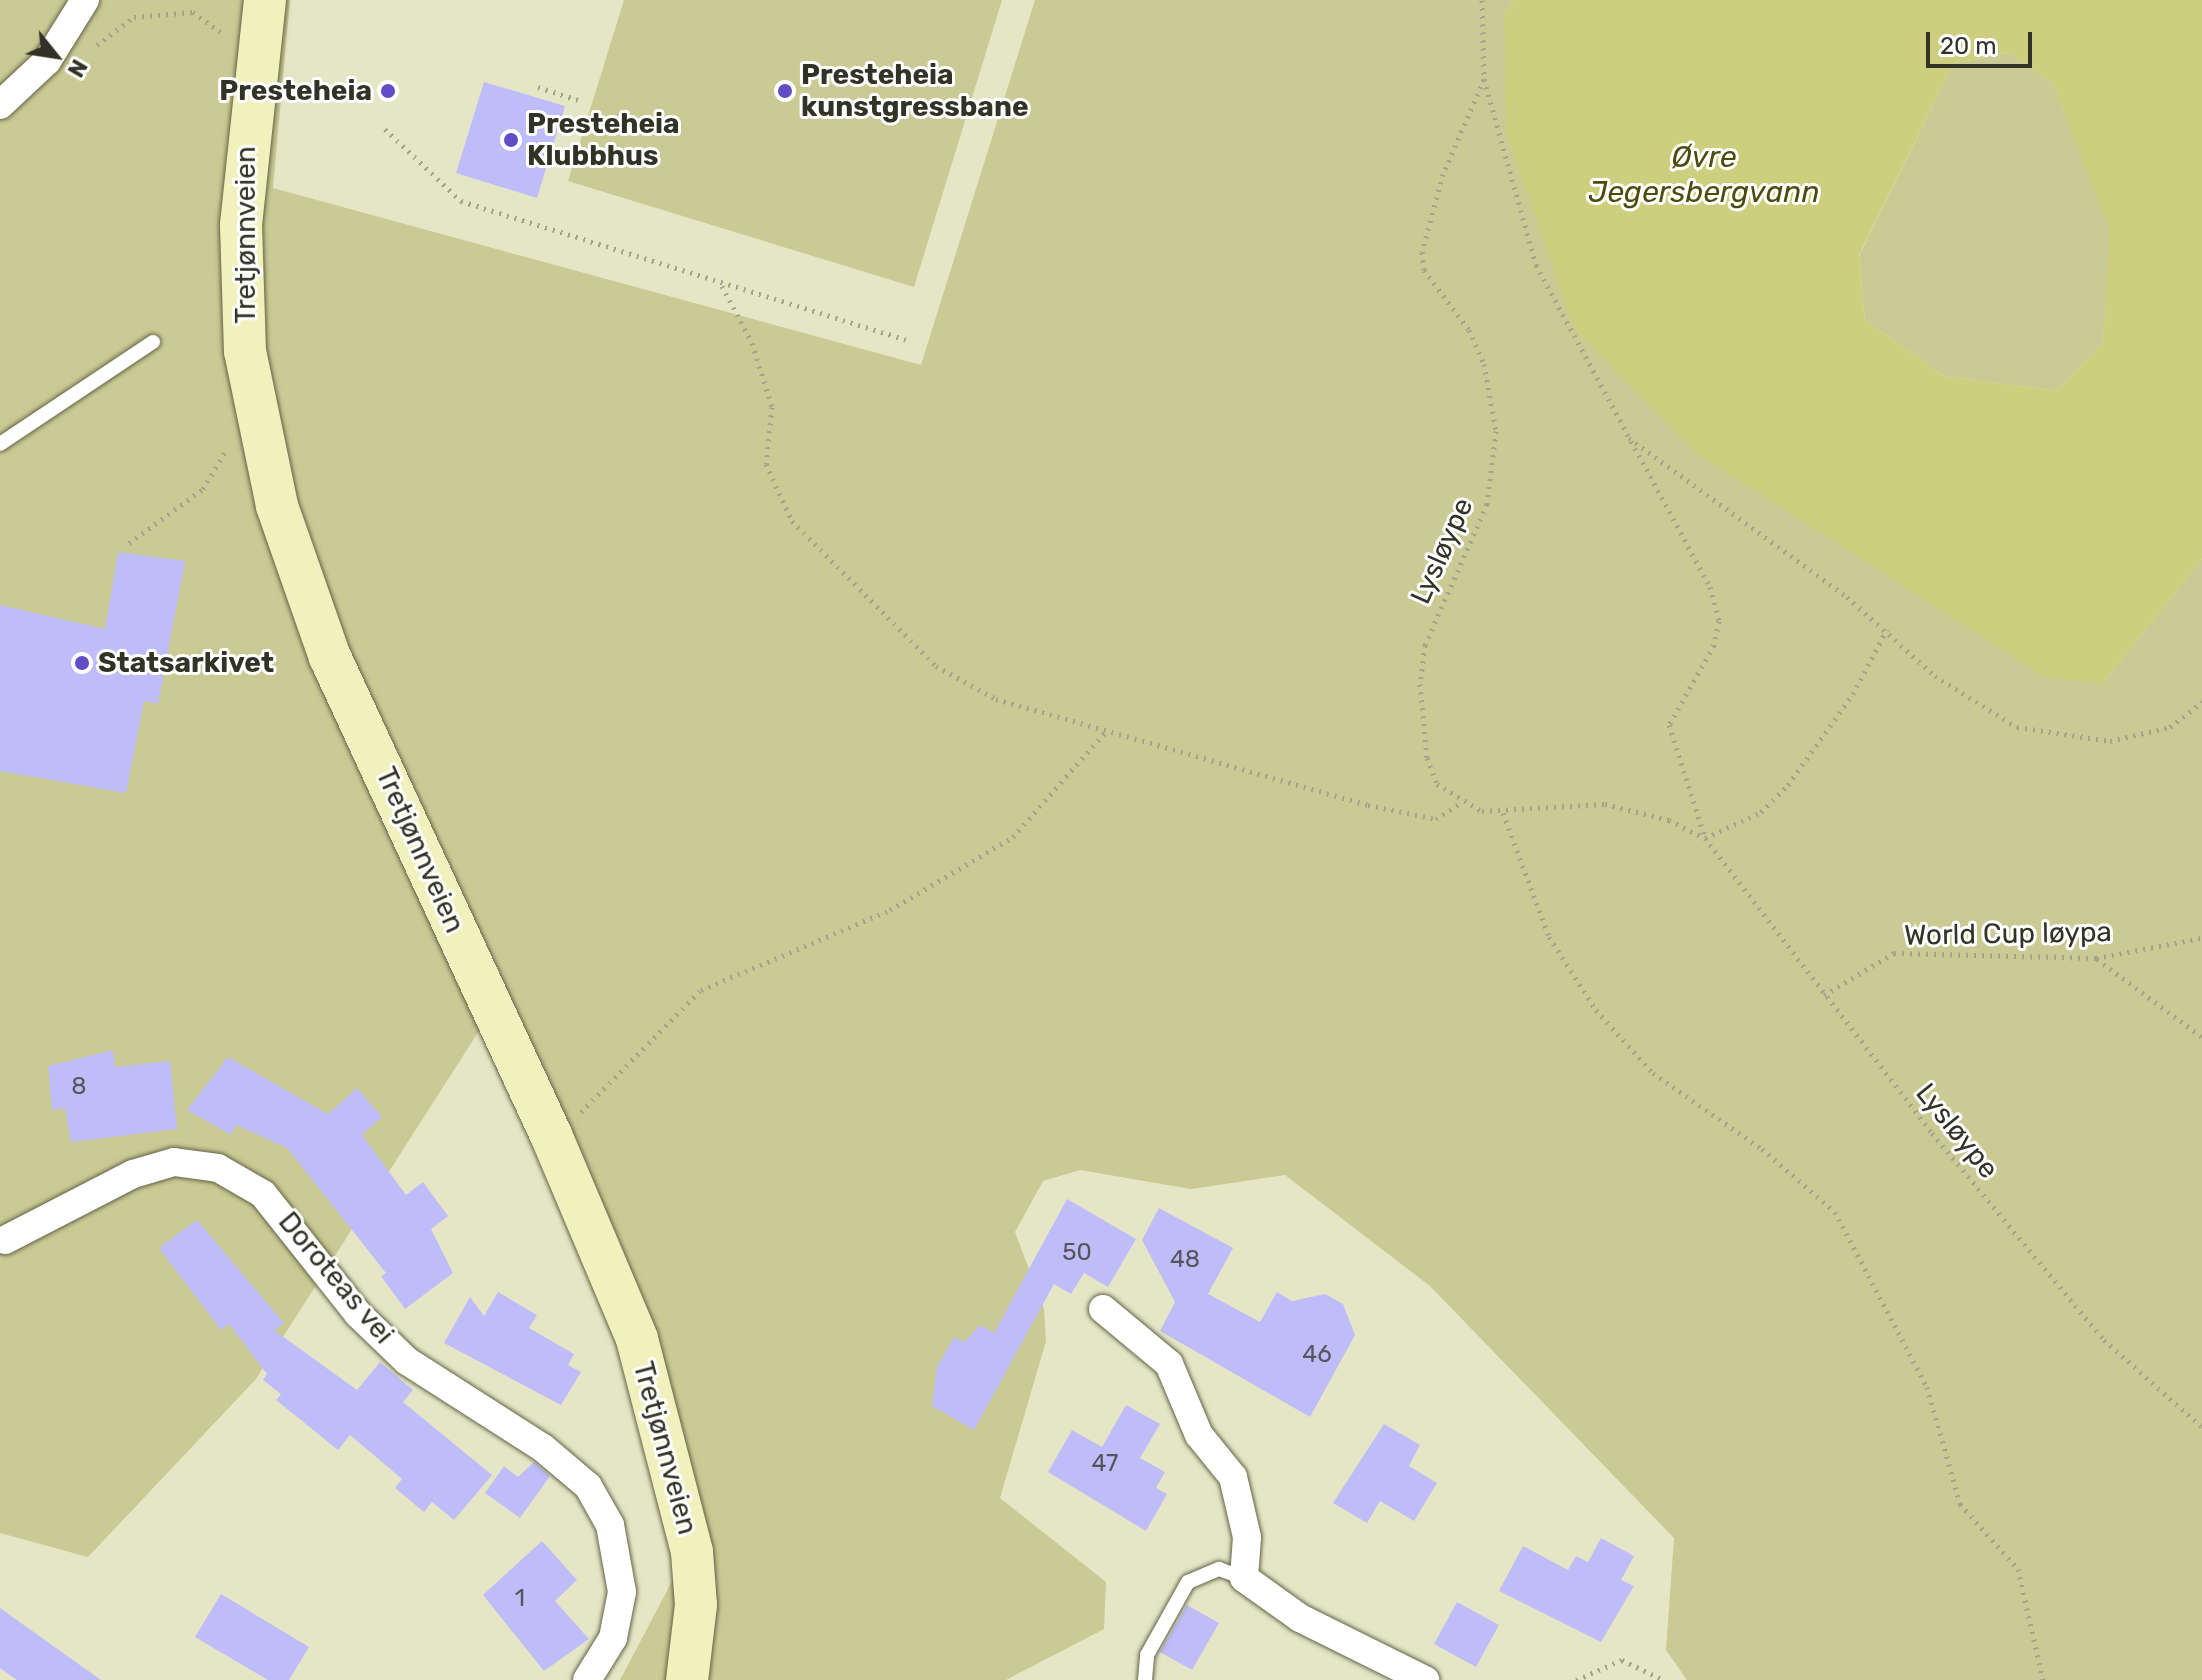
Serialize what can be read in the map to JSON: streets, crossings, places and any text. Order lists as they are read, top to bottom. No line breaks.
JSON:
{"streets":{"street":["Tretjønnveien","Doroteas vei"],"path":["Lysløype","World Cup løypa"]},"crossings":[["Lysløype","World Cup løypa"]],"water":["Øvre Jegersbergvann"],"places":["Presteheia","Presteheia kunstgressbane","Presteheia Klubbhus","Statsarkivet"],"house_numbers":["8","50","48","46","47","1"],"scale_bar":"20 m","north":"bottom right"}
